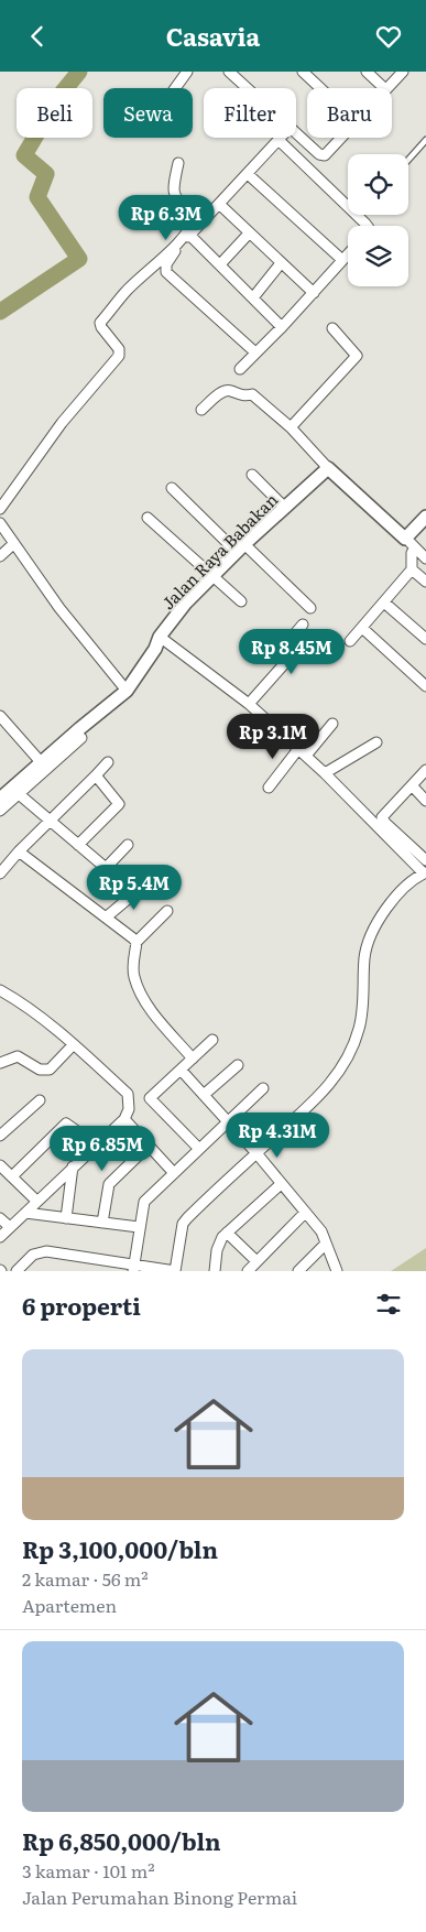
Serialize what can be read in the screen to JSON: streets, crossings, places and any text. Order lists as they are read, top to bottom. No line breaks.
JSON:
{"streets":{"street":["Jalan Raya Babakan"]},"page":{"header":"Casavia","chip":["Beli","Sewa","Filter","Baru"],"price":["Rp 6.3M","Rp 8.45M","Rp 3.1M","Rp 5.4M","Rp 4.31M","Rp 6.85M"],"heading":"6 properti","list":[{"name":"Rp 3,100,000/bln","note":"2 kamar · 56 m² · Apartemen"},{"name":"Rp 6,850,000/bln","note":"3 kamar · 101 m² · Jalan Perumahan Binong Permai"}]}}
